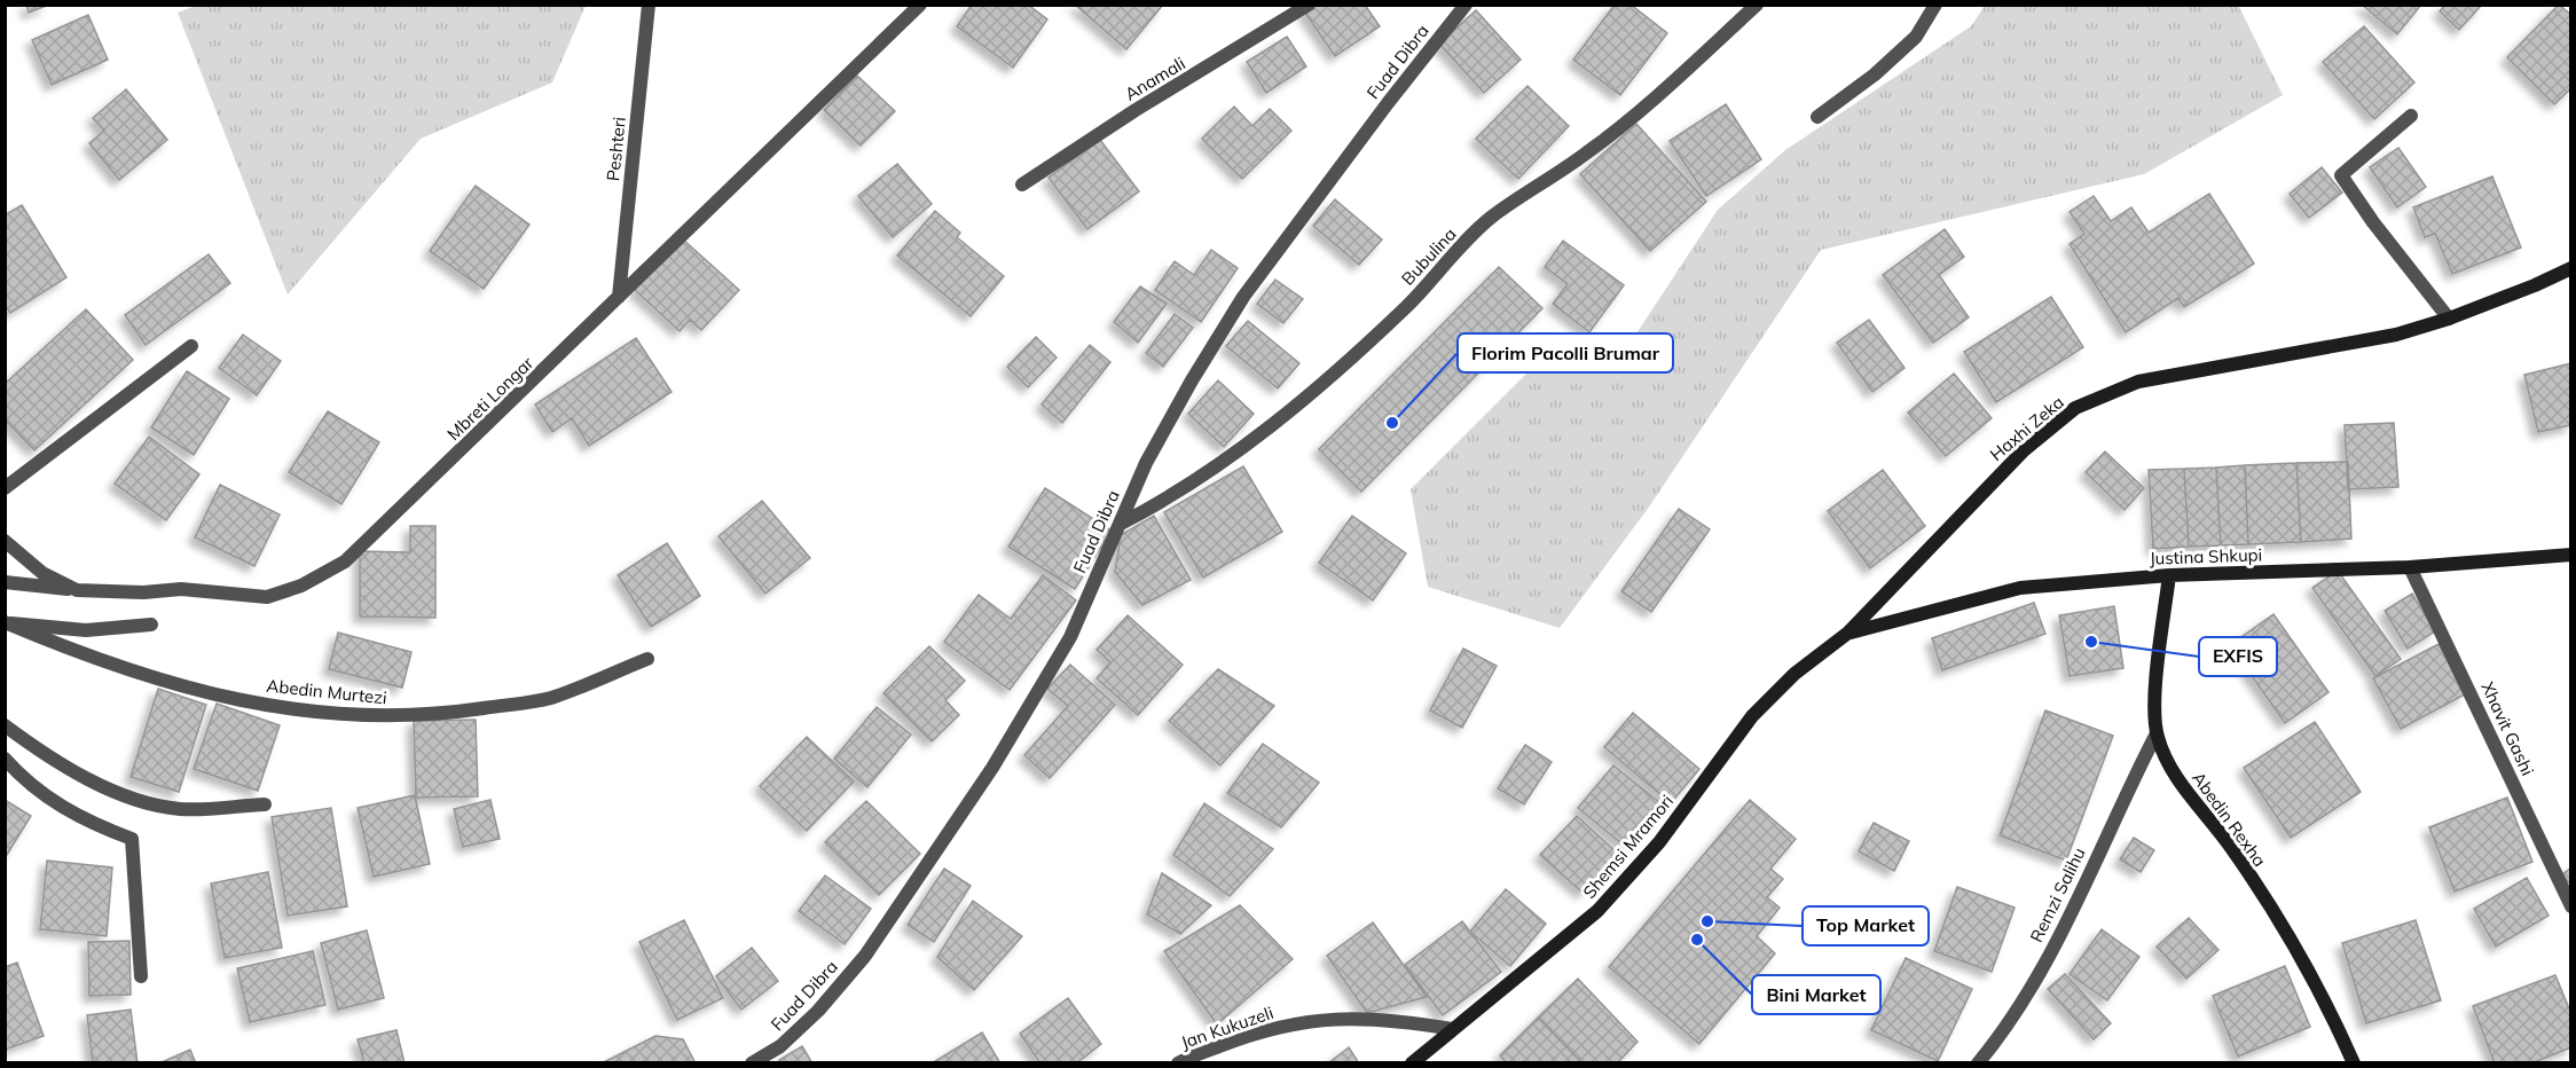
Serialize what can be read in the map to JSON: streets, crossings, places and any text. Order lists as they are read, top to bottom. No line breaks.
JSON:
{"streets":{"street":["Fuad Dibra","Anamali","Peshteri","Bubulina","Mbreti Longar","Haxhi Zeka","Justina Shkupi","Abedin Murtezi","Xhavit Gashi","Abedin Rexha","Shemsi Mramori","Remzi Salihu","Jan Kukuzeli"]},"crossings":[["Fuad Dibra","Bubulina"],["Peshteri","Mbreti Longar"],["Haxhi Zeka","Justina Shkupi"],["Haxhi Zeka","Shemsi Mramori"],["Justina Shkupi","Xhavit Gashi"],["Justina Shkupi","Abedin Rexha"],["Justina Shkupi","Shemsi Mramori"],["Abedin Rexha","Remzi Salihu"],["Shemsi Mramori","Jan Kukuzeli"]],"places":["Florim Pacolli Brumar","EXFIS","Top Market","Bini Market"]}
